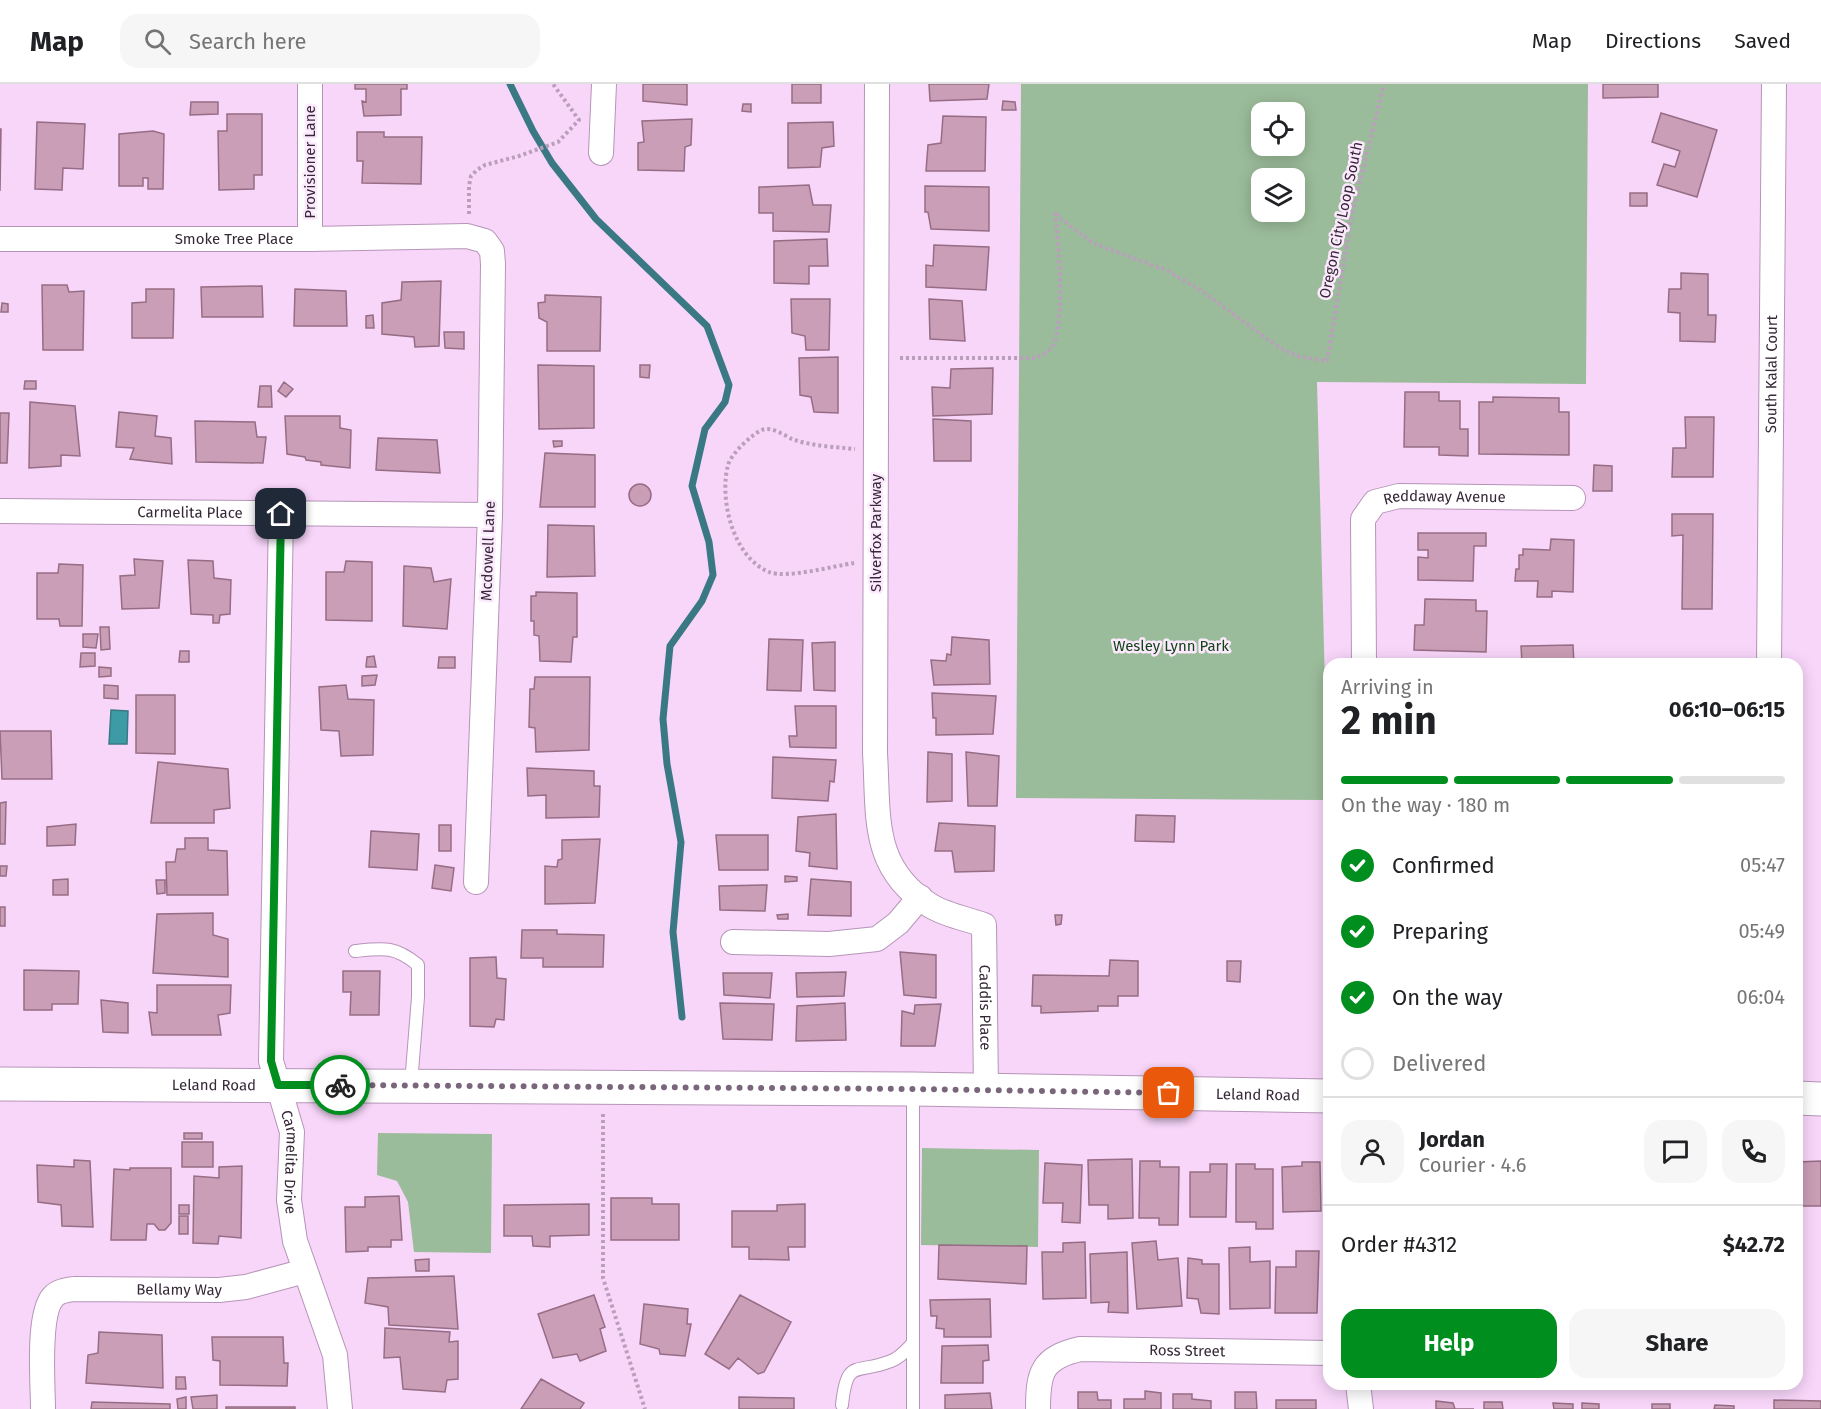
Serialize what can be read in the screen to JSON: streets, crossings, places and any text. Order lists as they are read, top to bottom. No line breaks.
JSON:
{"streets":{"street":["Provisioner Lane","Smoke Tree Place","South Kalal Court","Reddaway Avenue","Carmelita Place","Silverfox Parkway","Mcdowell Lane","Caddis Place","Leland Road","Carmelita Drive","Bellamy Way","Ross Street"],"path":["Oregon City Loop South"]},"crossings":[["Provisioner Lane","Smoke Tree Place"],["Oregon City Loop South","Silverfox Parkway"],["Smoke Tree Place","Mcdowell Lane"],["Carmelita Place","Mcdowell Lane"],["Carmelita Place","Carmelita Drive"],["Silverfox Parkway","Caddis Place"],["Caddis Place","Leland Road"],["Leland Road","Carmelita Drive"],["Carmelita Drive","Bellamy Way"]],"parks":["Wesley Lynn Park"],"page":{"header":"Map","search":"Search here","nav":["Map","Directions","Saved"],"heading":["2 min","Arriving in","06:10–06:15"],"panel":["Jordan","Courier · 4.6","Order #4312","$42.72"],"bar":"On the way · 180 m","list":[["Confirmed","05:47"],["Preparing","05:49"],["On the way","06:04"],"Delivered"],"buttons":["Help","Share"]}}
